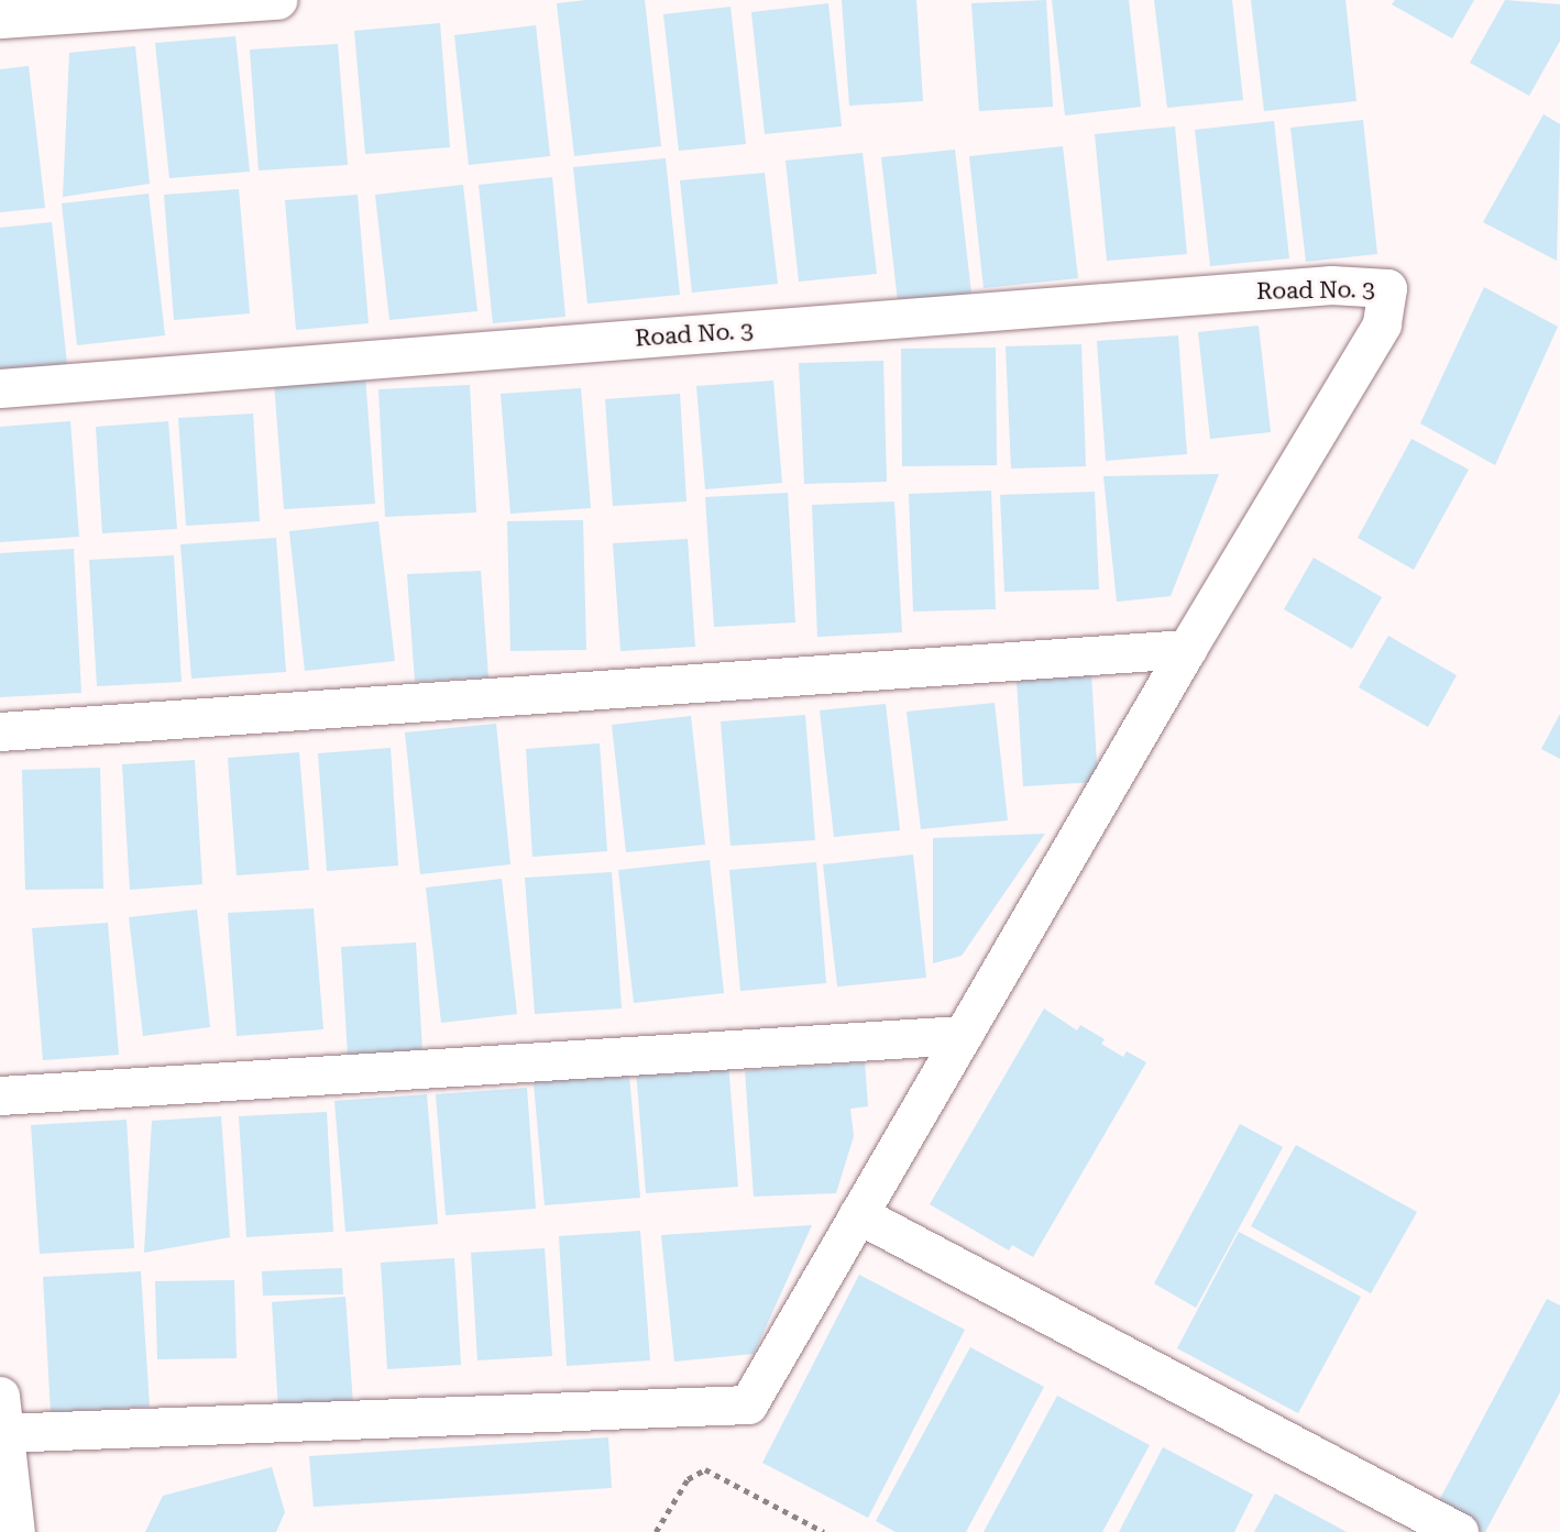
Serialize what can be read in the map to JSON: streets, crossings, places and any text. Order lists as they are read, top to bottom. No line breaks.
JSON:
{"streets":{"street":["Road No. 3"]}}
